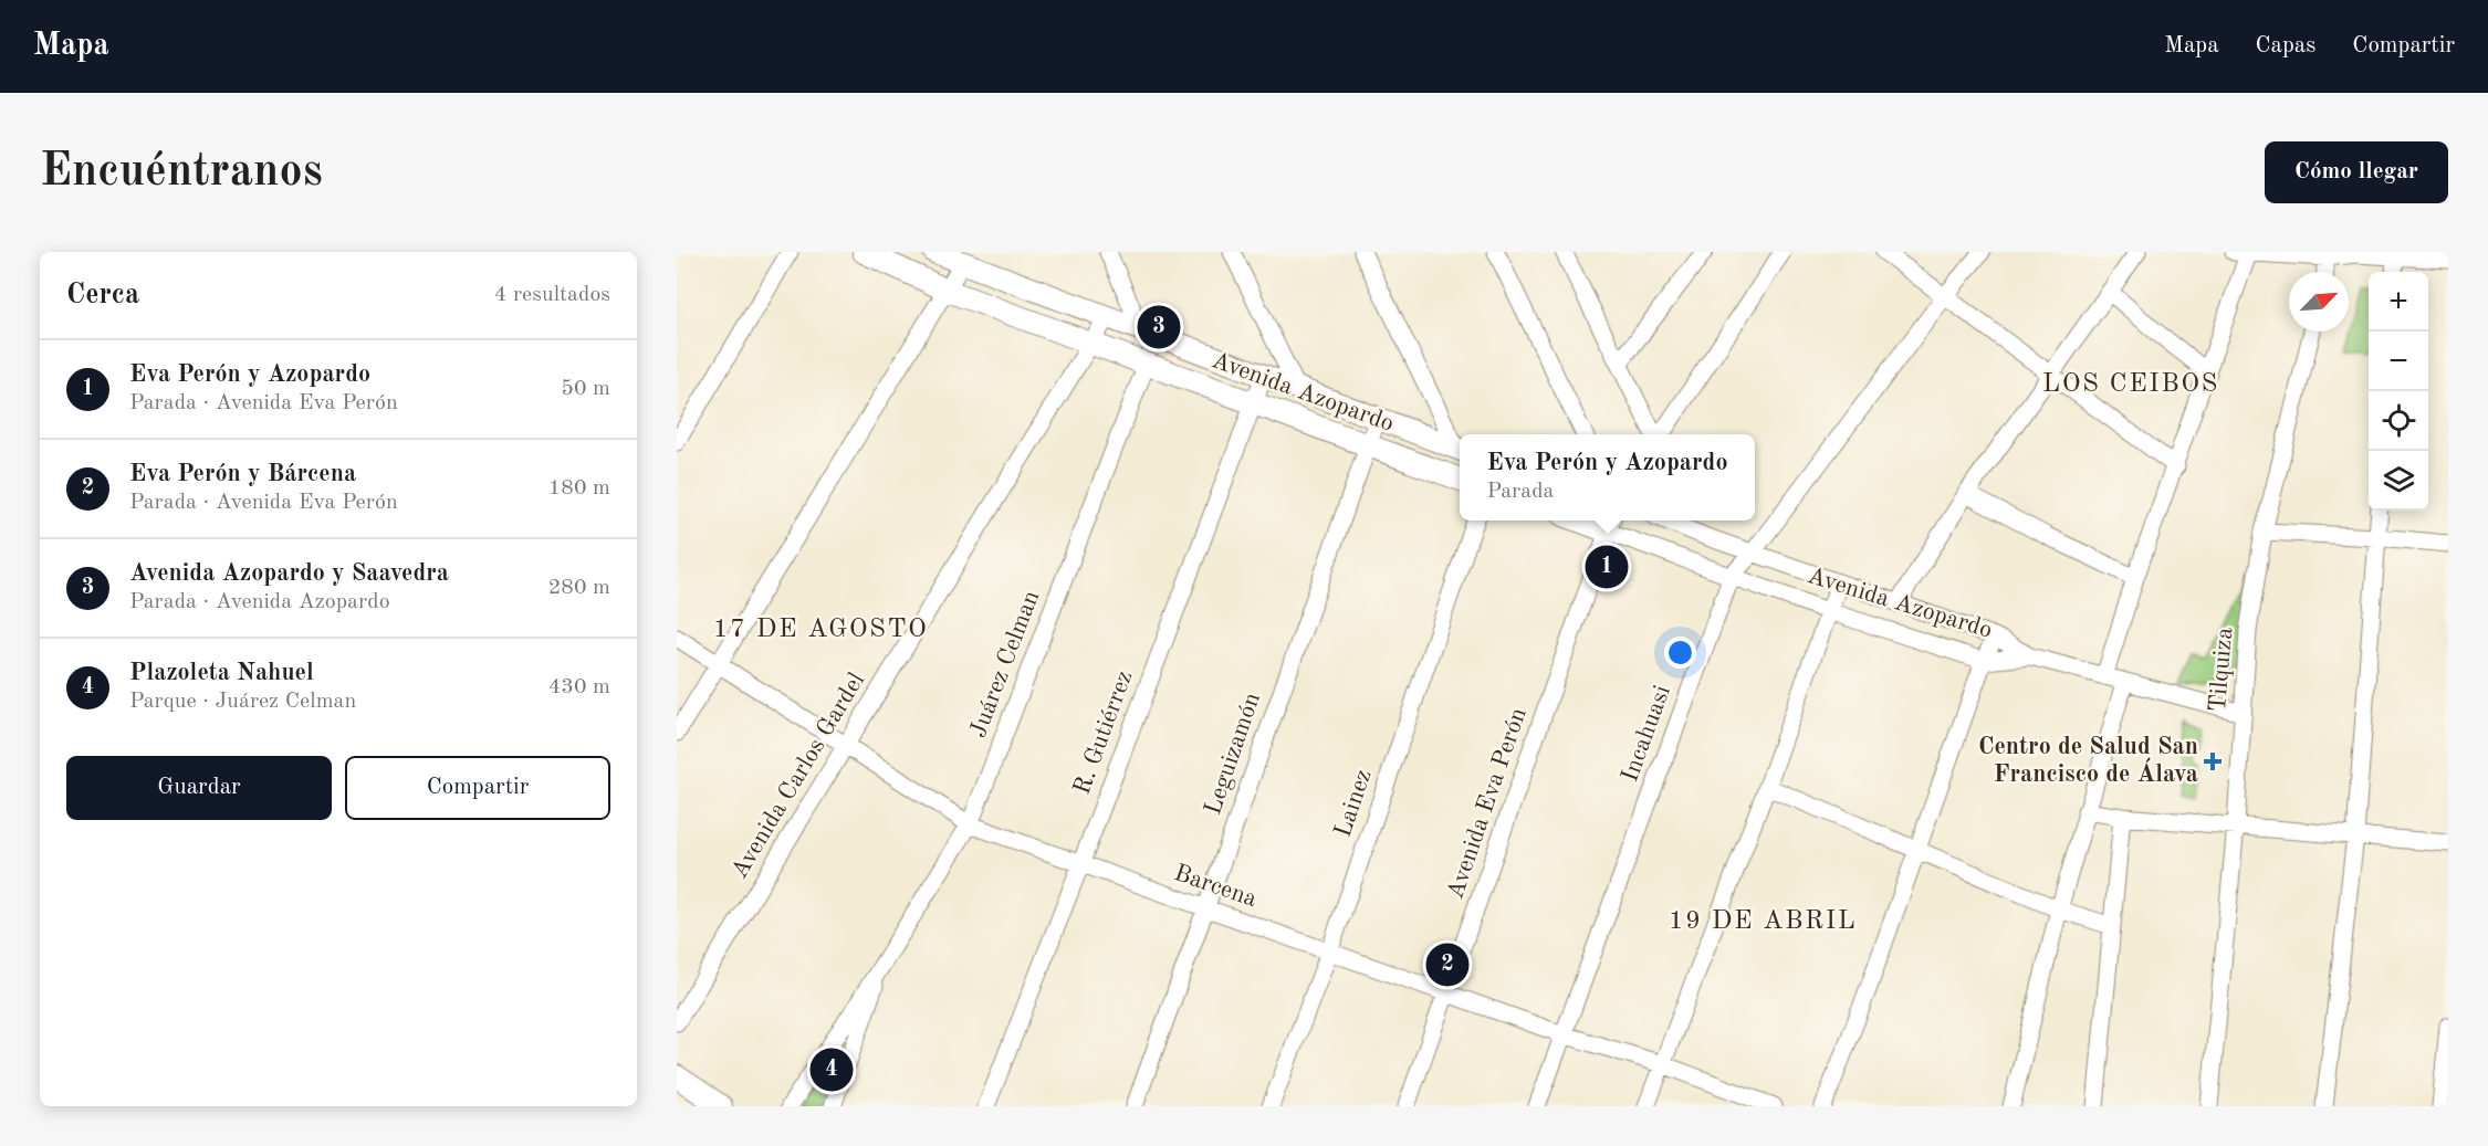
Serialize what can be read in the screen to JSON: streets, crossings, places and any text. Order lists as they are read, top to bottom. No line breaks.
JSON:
{"streets":{"street":["Avenida Azopardo","Juárez Celman","Tilquiza","R. Gutiérrez","Incahuasi","Leguizamón","Avenida Carlos Gardel","Lainez","Avenida Eva Perón","Barcena"]},"crossings":[["Avenida Azopardo","Juárez Celman"],["Avenida Azopardo","R. Gutiérrez"],["Avenida Azopardo","Incahuasi"],["Avenida Azopardo","Leguizamón"],["Avenida Azopardo","Avenida Carlos Gardel"],["Avenida Azopardo","Avenida Eva Perón"],["Juárez Celman","Barcena"],["R. Gutiérrez","Barcena"],["Incahuasi","Barcena"],["Leguizamón","Barcena"],["Avenida Carlos Gardel","Barcena"],["Lainez","Barcena"],["Avenida Eva Perón","Barcena"]],"districts":["LOS CEIBOS","17 DE AGOSTO","19 DE ABRIL"],"places":{"health":["Centro de Salud San Francisco de Álava"]},"north":"top right","page":{"header":"Mapa","nav":["Mapa","Capas","Compartir"],"buttons":["Cómo llegar",["Guardar","Compartir"]],"title":"Encuéntranos","heading":["Cerca","4 resultados"],"map_buttons":["+","−"],"pins":["3","1","2","4"],"list":[{"mark":"1","name":"Eva Perón y Azopardo","note":"Parada · Avenida Eva Perón","value":"50 m"},{"mark":"2","name":"Eva Perón y Bárcena","note":"Parada · Avenida Eva Perón","value":"180 m"},{"mark":"3","name":"Avenida Azopardo y Saavedra","note":"Parada · Avenida Azopardo","value":"280 m"},{"mark":"4","name":"Plazoleta Nahuel","note":"Parque · Juárez Celman","value":"430 m"}],"popup":["Eva Perón y Azopardo","Parada"]}}
